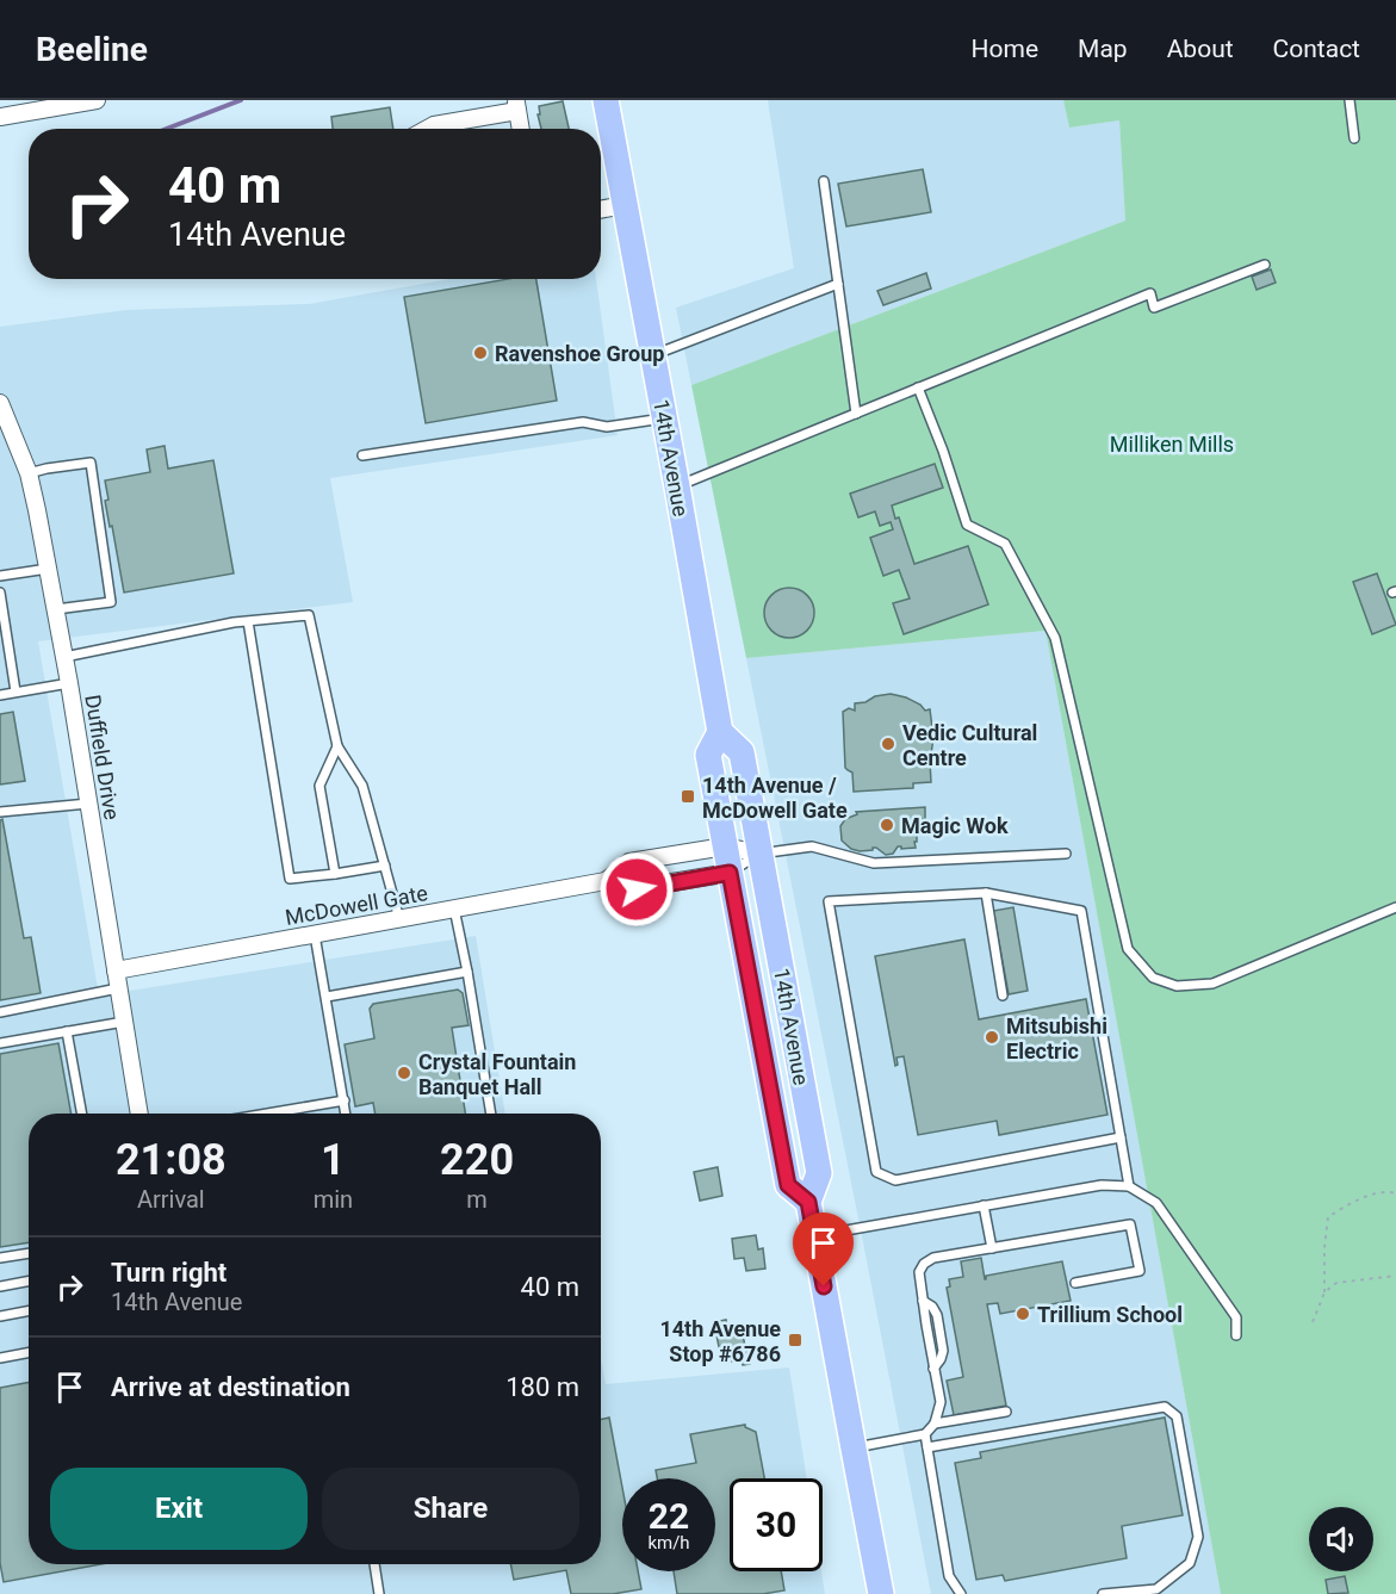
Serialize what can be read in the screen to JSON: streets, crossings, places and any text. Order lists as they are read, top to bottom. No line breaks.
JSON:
{"streets":{"main road":["14th Avenue"],"street":["Duffield Drive","McDowell Gate"]},"crossings":[["14th Avenue","McDowell Gate"],["Duffield Drive","McDowell Gate"]],"parks":["Milliken Mills"],"places":{"other":["Ravenshoe Group","Vedic Cultural Centre","Magic Wok","Mitsubishi Electric","Crystal Fountain Banquet Hall","Trillium School"],"transit":["14th Avenue / McDowell Gate","14th Avenue Stop #6786"]},"page":{"header":"Beeline","nav":["Home","Map","About","Contact"],"turn":["40 m","14th Avenue"],"eta":["21:08","Arrival","1","min","220","m"],"list":[{"name":"Turn right","note":"14th Avenue","value":"40 m"},{"name":"Arrive at destination","value":"180 m"}],"buttons":["Exit","Share"],"speed":"22 km/h","limit":"30"}}
